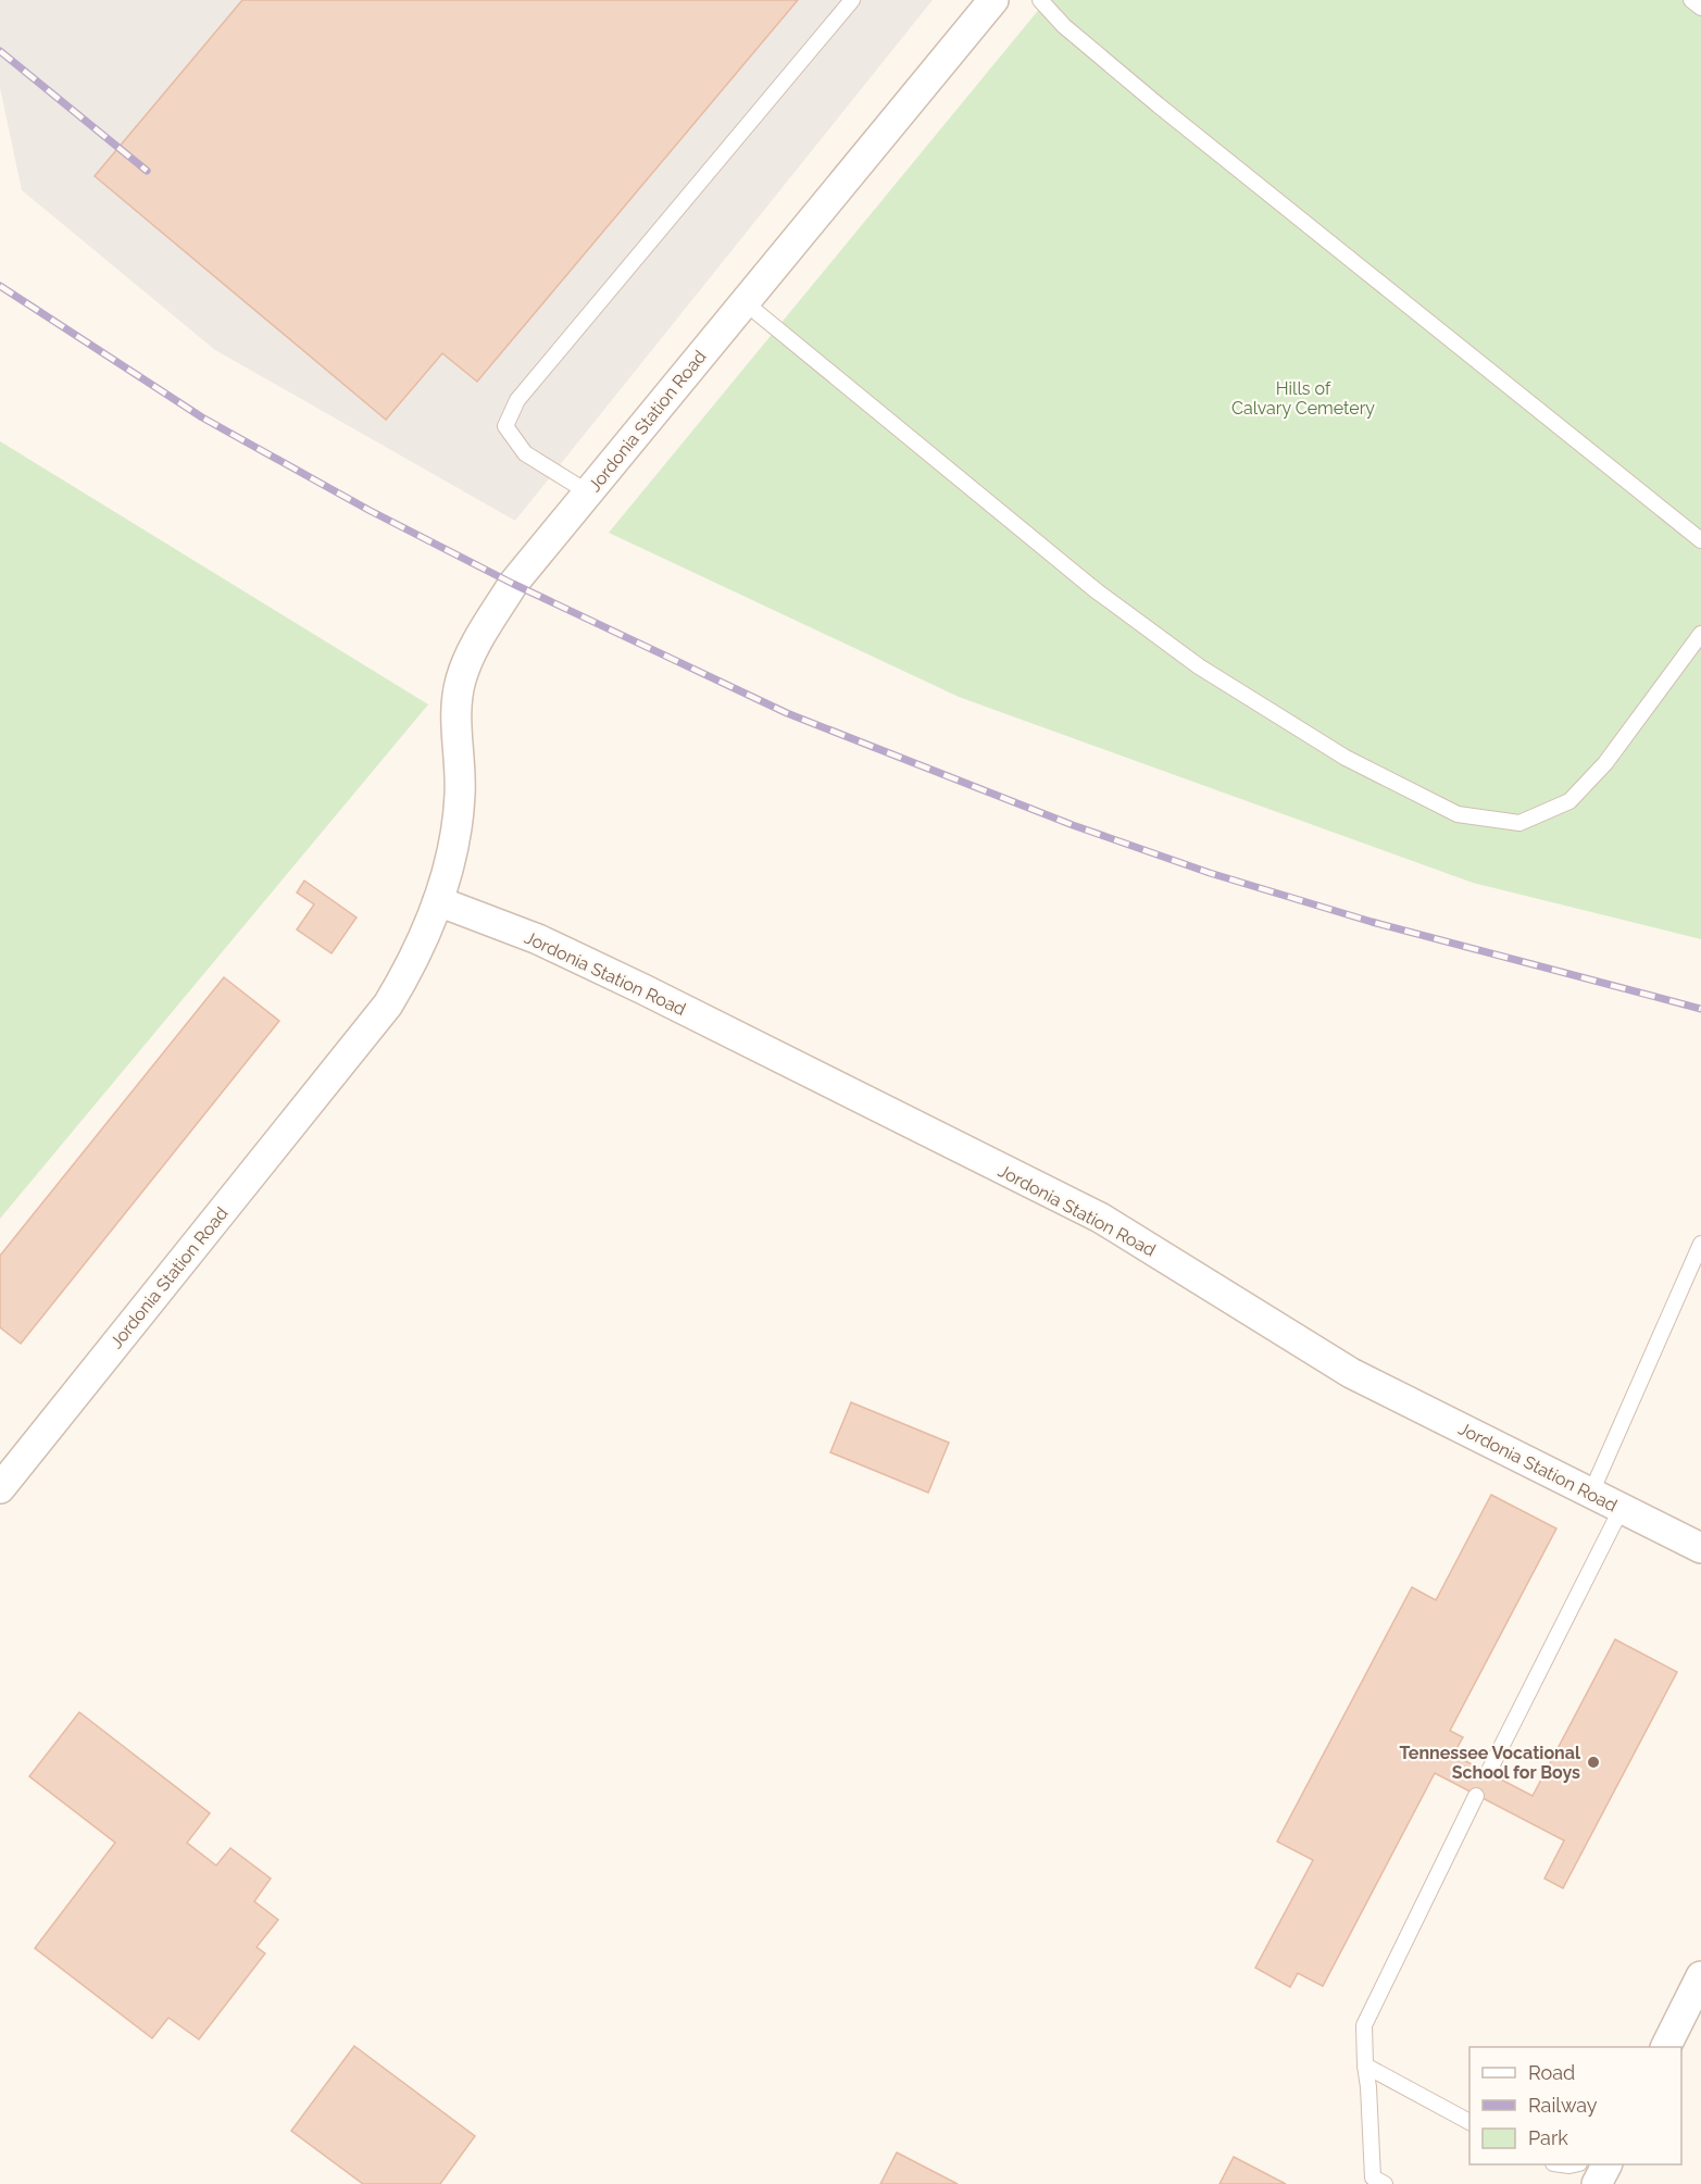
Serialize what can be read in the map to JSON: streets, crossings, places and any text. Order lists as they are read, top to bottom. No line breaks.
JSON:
{"streets":{"street":["Jordonia Station Road"]},"parks":["Hills of Calvary Cemetery"],"places":["Tennessee Vocational School for Boys"],"legend":["Road","Railway","Park"]}
